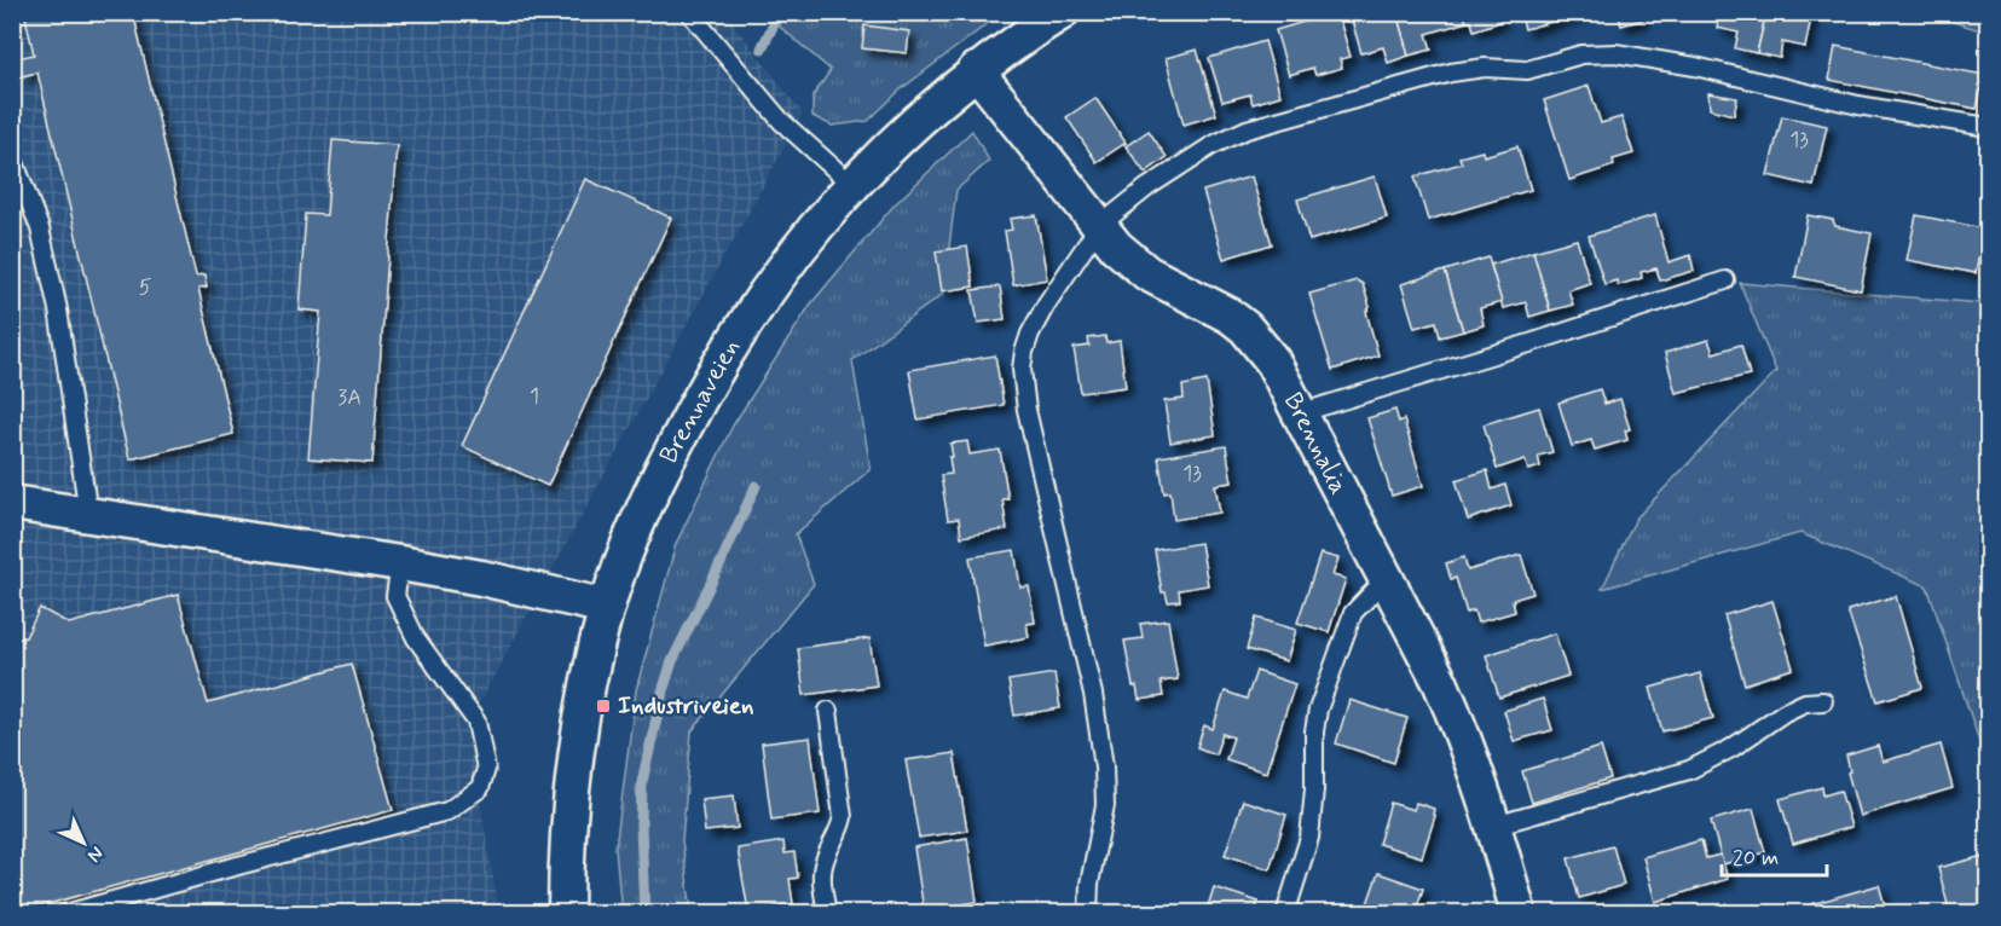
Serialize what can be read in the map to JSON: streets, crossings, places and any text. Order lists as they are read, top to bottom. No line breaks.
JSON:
{"streets":{"street":["Brennaveien","Brennalia"]},"crossings":[["Brennaveien","Brennalia"]],"places":{"transit":["Industriveien"]},"house_numbers":["13","5","1","3A","13"],"scale_bar":"20 m","north":"bottom right"}
